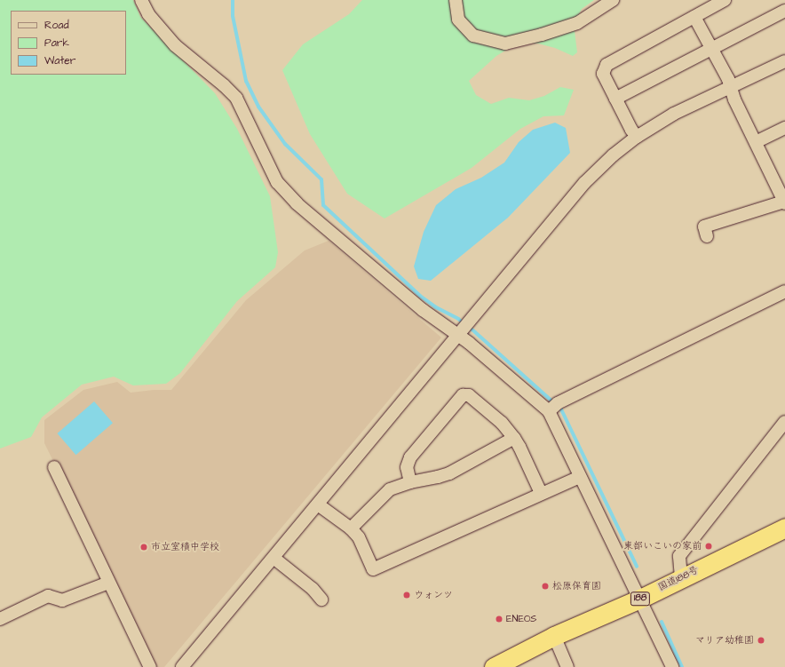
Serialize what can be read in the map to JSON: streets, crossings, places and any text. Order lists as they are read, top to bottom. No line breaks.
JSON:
{"streets":{"highway":["国道188号","188"]},"places":["東部いこいの家前","市立室積中学校","松原保育園","ウォンツ","ENEOS","マリア幼稚園"],"legend":["Road","Park","Water"]}
